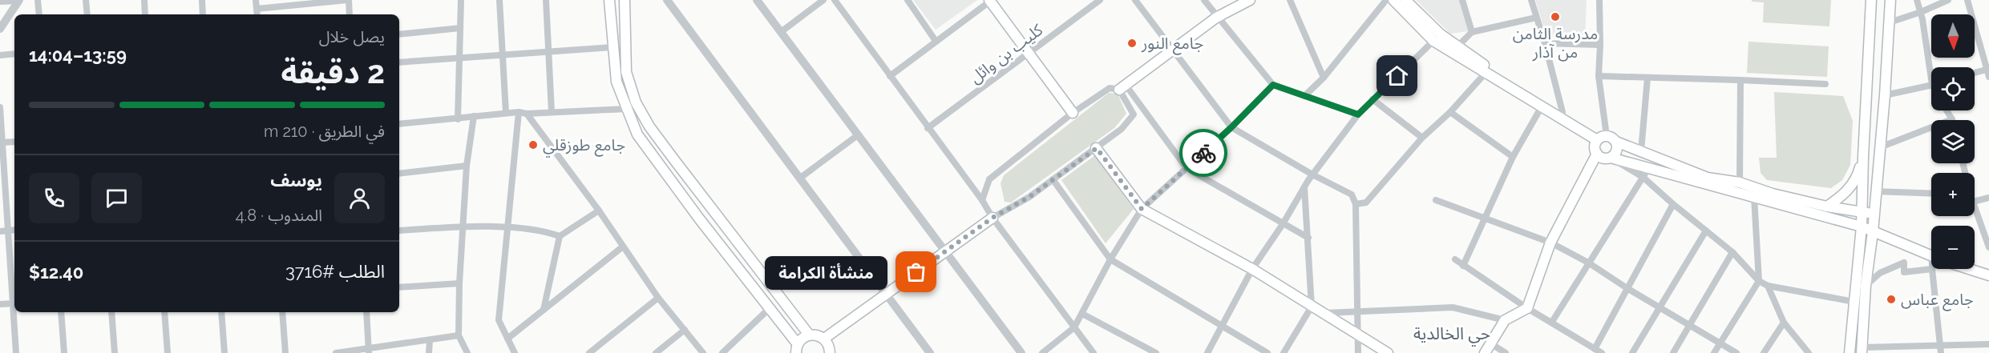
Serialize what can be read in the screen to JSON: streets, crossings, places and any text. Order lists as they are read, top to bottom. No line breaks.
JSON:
{"streets":{"street":["كليب بن وائل"]},"districts":["حي الخالدية"],"places":["مدرسة الثامن من آذار","جامع النور","جامع طوزقلي","منشأة الكرامة","جامع عباس"],"north":"bottom","page":{"map_buttons":["+","−"],"heading":["2 دقيقة","يصل خلال","13:59–14:04"],"panel":["يوسف","المندوب · 4.8","الطلب #3716","$12.40"],"bar":"في الطريق · 210 m","bubble":"منشأة الكرامة"}}
